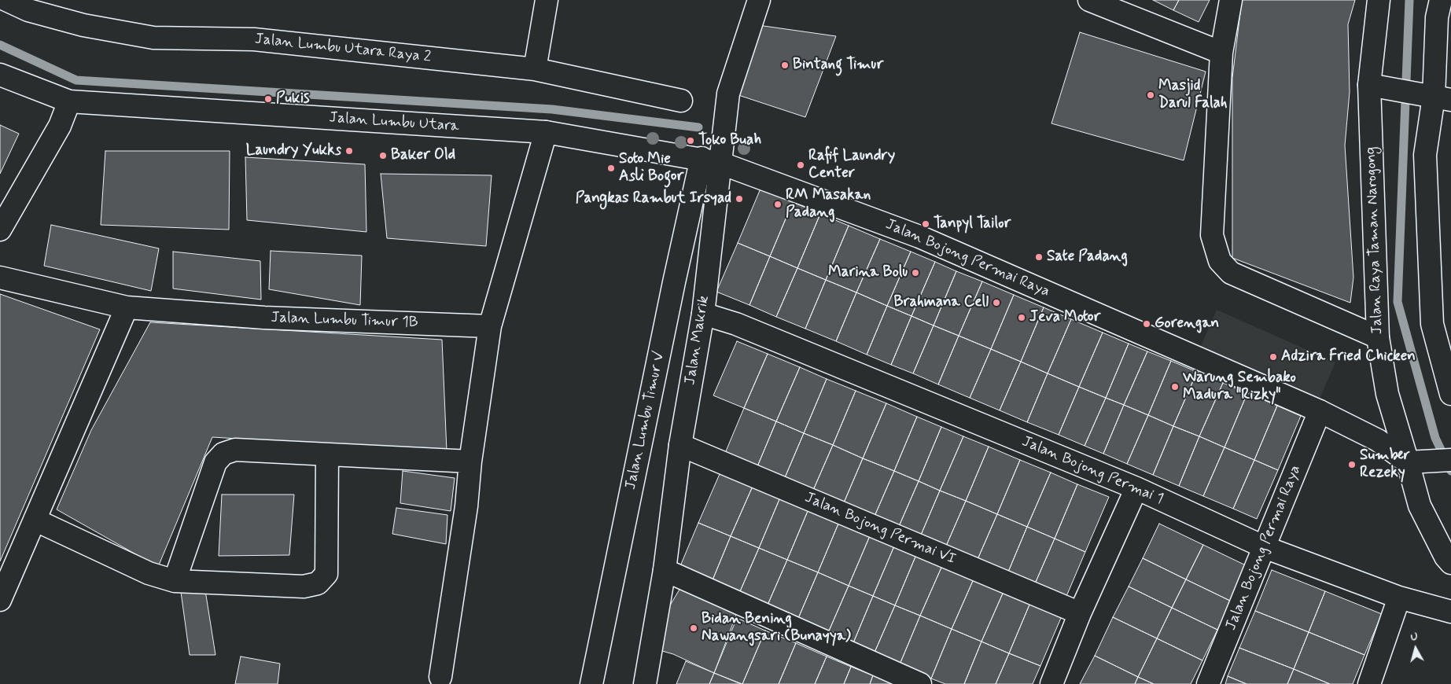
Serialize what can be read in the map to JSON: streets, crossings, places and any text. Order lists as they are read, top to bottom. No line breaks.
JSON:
{"streets":{"street":["Jalan Lumbu Utara Raya 2","Jalan Lumbu Utara","Jalan Raya Taman Narogong","Jalan Bojong Permai Raya","Jalan Lumbu Timur 1B","Jalan Makrik","Jalan Lumbu Timur V","Jalan Bojong Permai 1","Jalan Bojong Permai VI"]},"crossings":[["Jalan Lumbu Utara","Jalan Bojong Permai Raya"],["Jalan Lumbu Utara","Jalan Makrik"],["Jalan Lumbu Utara","Jalan Lumbu Timur V"],["Jalan Raya Taman Narogong","Jalan Bojong Permai Raya"],["Jalan Bojong Permai Raya","Jalan Makrik"],["Jalan Bojong Permai Raya","Jalan Lumbu Timur V"],["Jalan Bojong Permai Raya","Jalan Bojong Permai 1"],["Jalan Makrik","Jalan Lumbu Timur V"],["Jalan Makrik","Jalan Bojong Permai 1"],["Jalan Makrik","Jalan Bojong Permai VI"]],"places":["Bintang Timur","Masjid Darul Falah","Pukis","Toko Buah","Laundry Yukks","Baker Old","Rafif Laundry Center","Soto Mie Asli Bogor","Pangkas Rambut Irsyad","RM Masakan Padang","Tanpyl Tailor","Sate Padang","Marina Bolu","Brahmana Cell","Jeva Motor","Gorengan","Adzira Fried Chicken","Warung Sembako Madura \"Rizky\"","Sumber Rezeky","Bidan Bening Nawangsari (Bunayya)"],"north":"top"}
